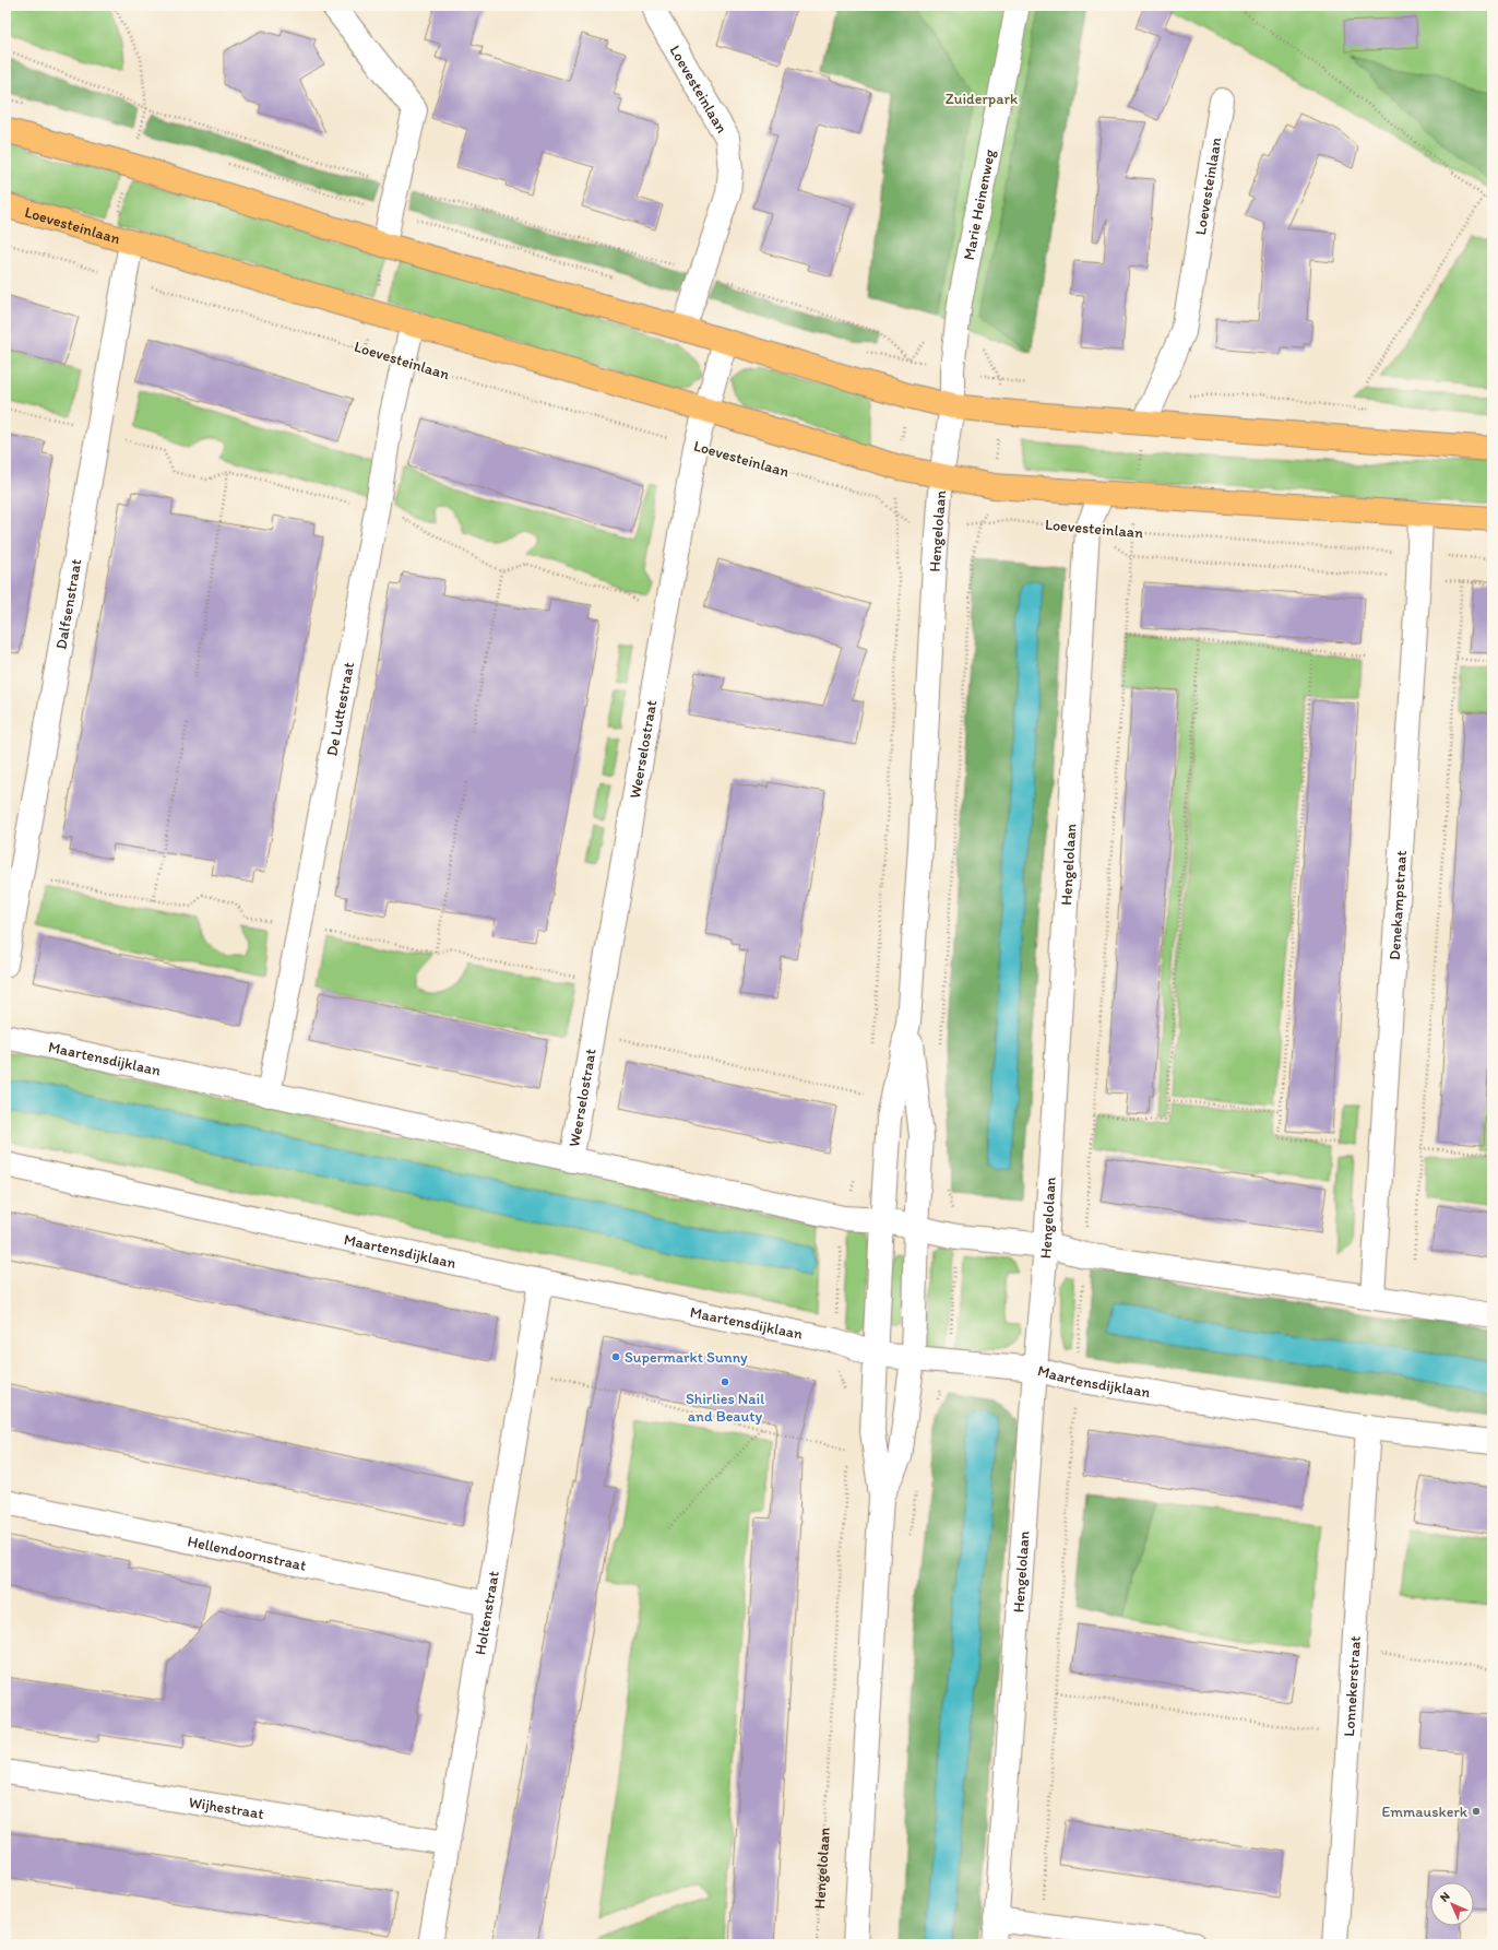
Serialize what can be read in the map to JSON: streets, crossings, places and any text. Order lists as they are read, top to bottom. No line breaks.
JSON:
{"streets":{"main road":["Loevesteinlaan"],"street":["Marie Heinenweg","Hengelolaan","Dalfsenstraat","De Luttestraat","Weerselostraat","Denekampstraat","Maartensdijklaan","Hellendoornstraat","Holtenstraat","Lonnekerstraat","Wijhestraat"]},"crossings":[["Loevesteinlaan","Hengelolaan"],["Loevesteinlaan","Dalfsenstraat"],["Loevesteinlaan","De Luttestraat"],["Loevesteinlaan","Weerselostraat"],["Loevesteinlaan","Denekampstraat"],["Marie Heinenweg","Hengelolaan"],["Hengelolaan","Maartensdijklaan"],["De Luttestraat","Maartensdijklaan"],["Weerselostraat","Maartensdijklaan"],["Denekampstraat","Maartensdijklaan"],["Maartensdijklaan","Holtenstraat"],["Maartensdijklaan","Lonnekerstraat"],["Hellendoornstraat","Holtenstraat"],["Holtenstraat","Wijhestraat"]],"parks":["Zuiderpark"],"places":["Supermarkt Sunny","Shirlies Nail and Beauty","Emmauskerk"],"north":"top left"}
